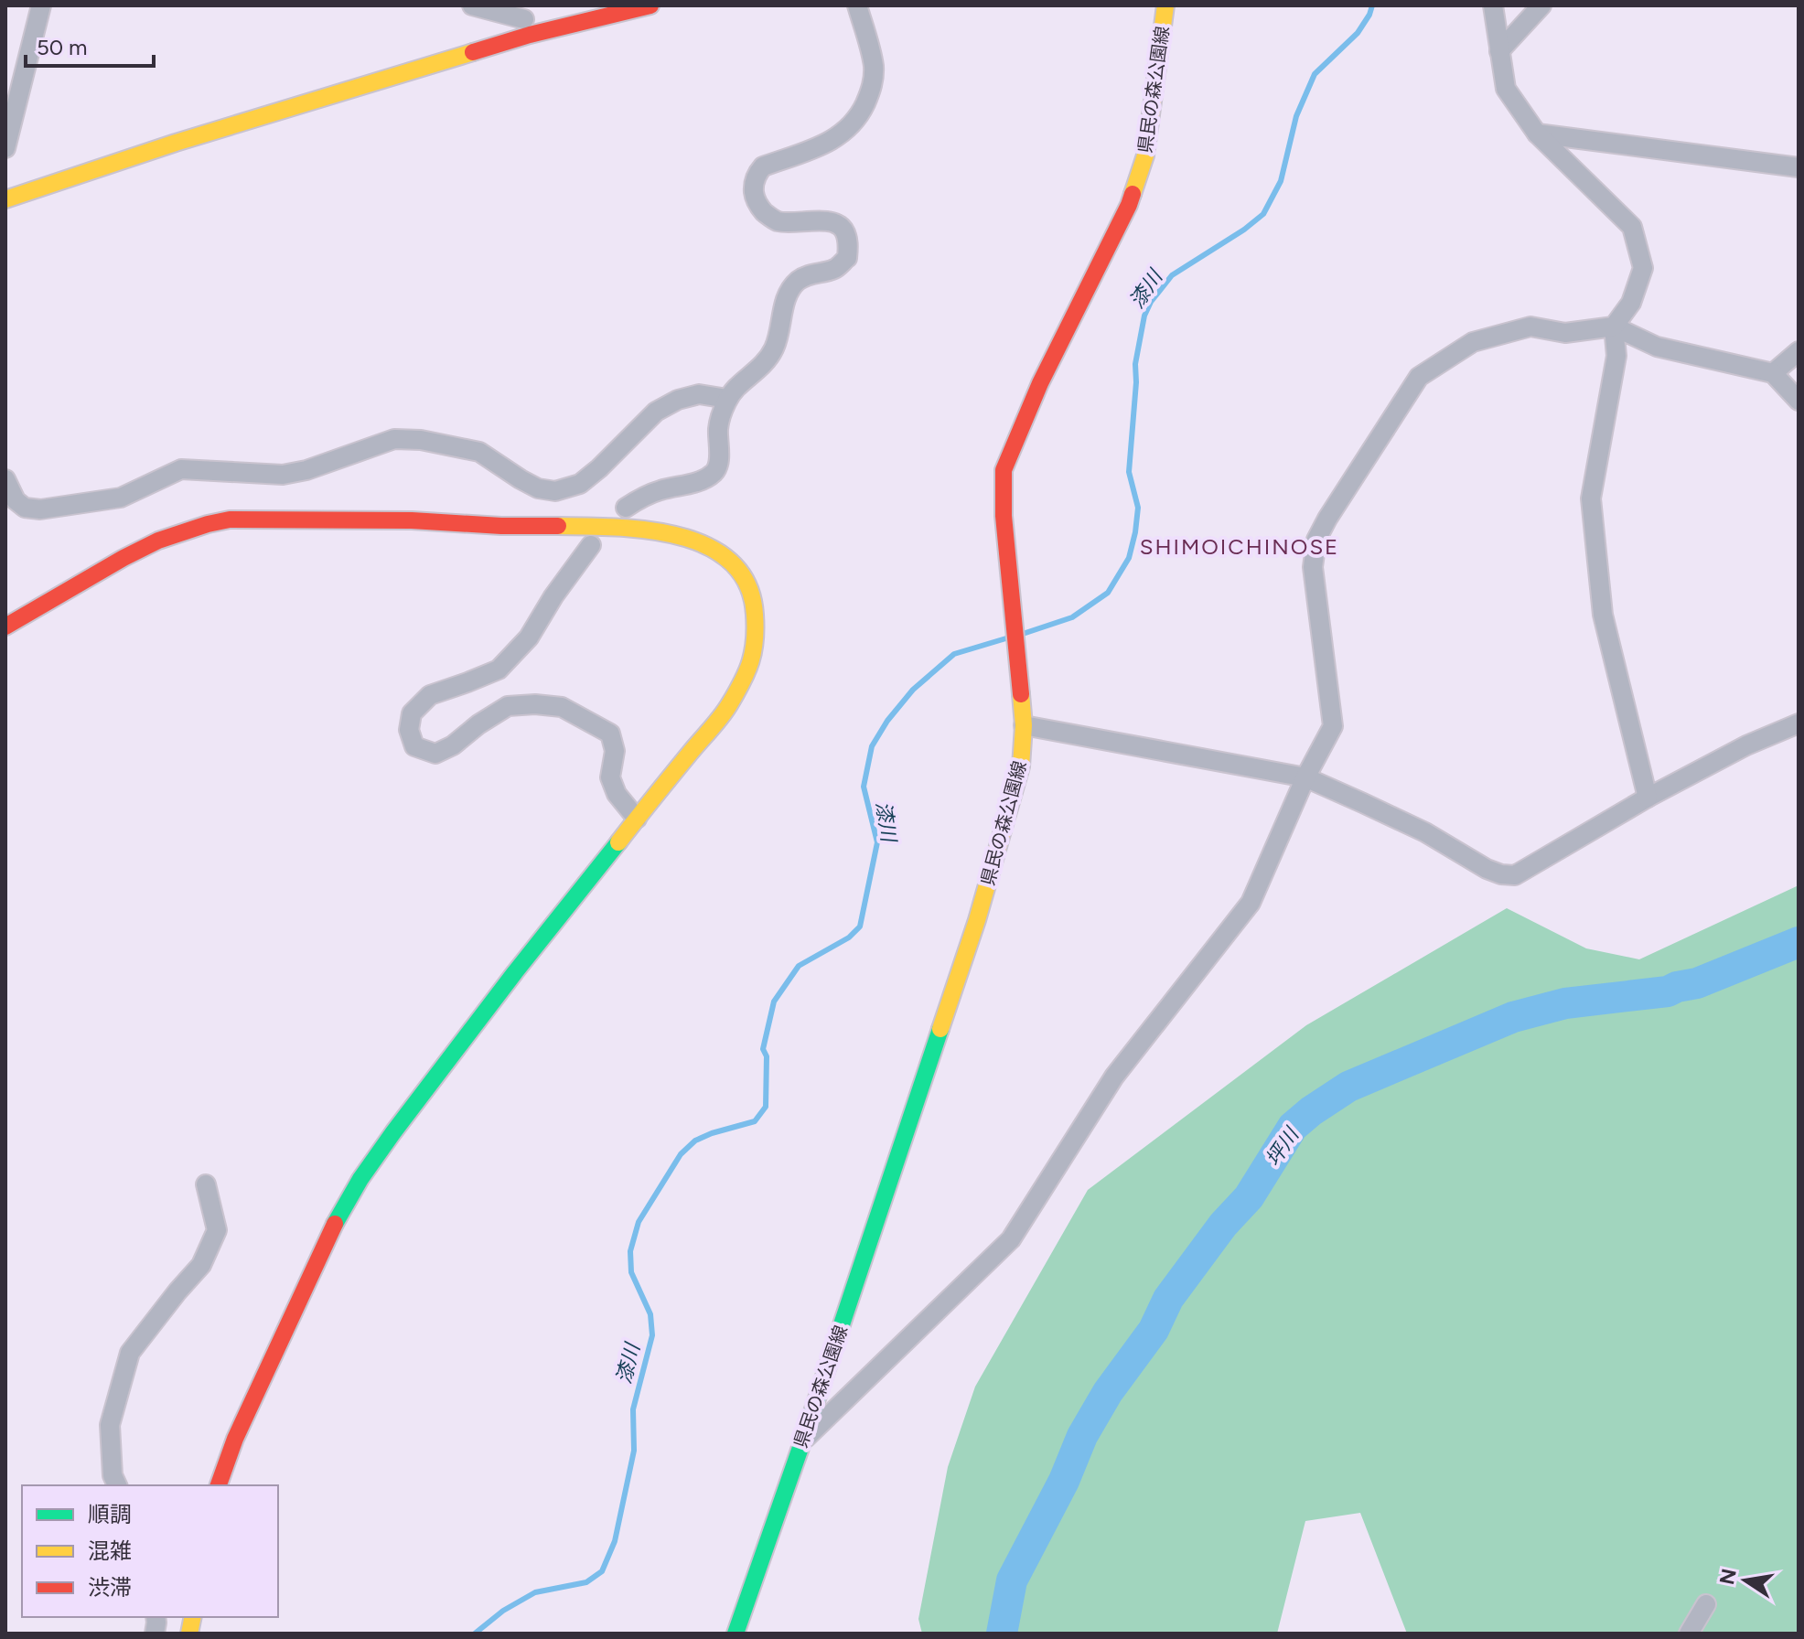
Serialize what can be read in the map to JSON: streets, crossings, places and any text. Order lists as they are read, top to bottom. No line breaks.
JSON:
{"streets":{"street":["県民の森公園線"]},"districts":["SHIMOICHINOSE"],"water":["漆川","坪川"],"legend":["順調","混雑","渋滞"],"scale_bar":"50 m","north":"left"}
